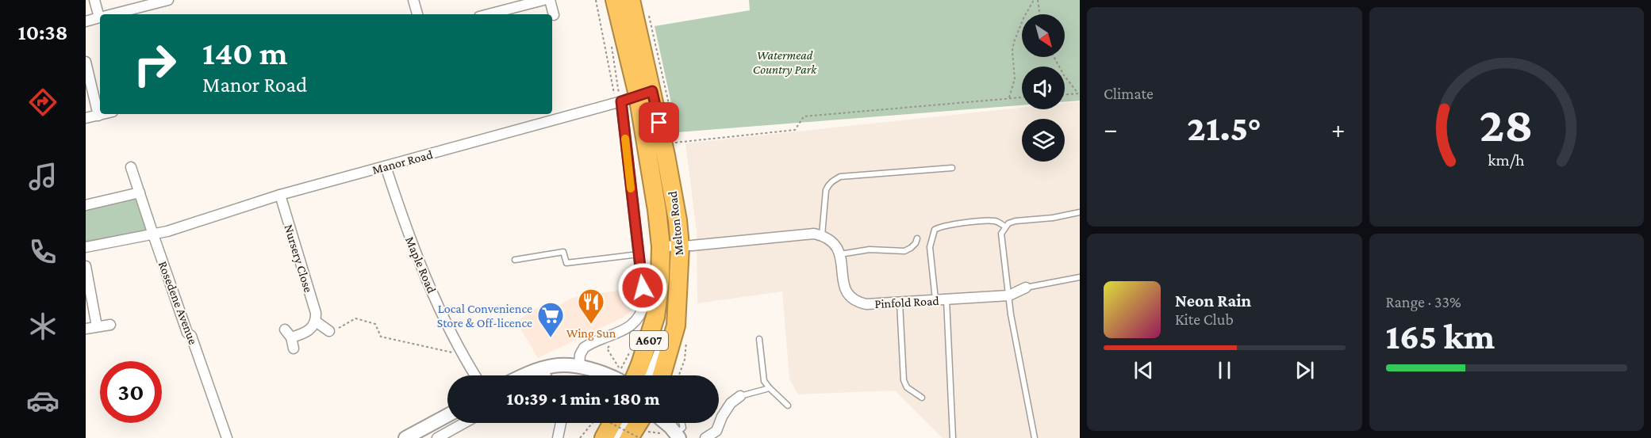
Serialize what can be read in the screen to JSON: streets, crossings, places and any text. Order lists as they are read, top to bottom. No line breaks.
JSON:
{"streets":{"highway":["Melton Road","A607"],"street":["Manor Road","Nursery Close","Maple Road","Pinfold Road","Rosedene Avenue"]},"crossings":[["Manor Road","Melton Road"],["Manor Road","Nursery Close"],["Manor Road","Maple Road"],["Manor Road","Rosedene Avenue"]],"parks":["Watermead Country Park"],"places":{"restaurant":["Wing Sun"],"supermarket":["Local Convenience Store & Off-licence"]},"north":"bottom right","page":{"tabs":"10:38","tile":["Climate",["Range · 33%","165 km"]],"turn":["140 m","Manor Road"],"heat":["−","21.5°","+"],"song":["Neon Rain","Kite Club"],"limit":"30","trip":"10:39 · 1 min · 180 m","gauge":["28","km/h"]}}
